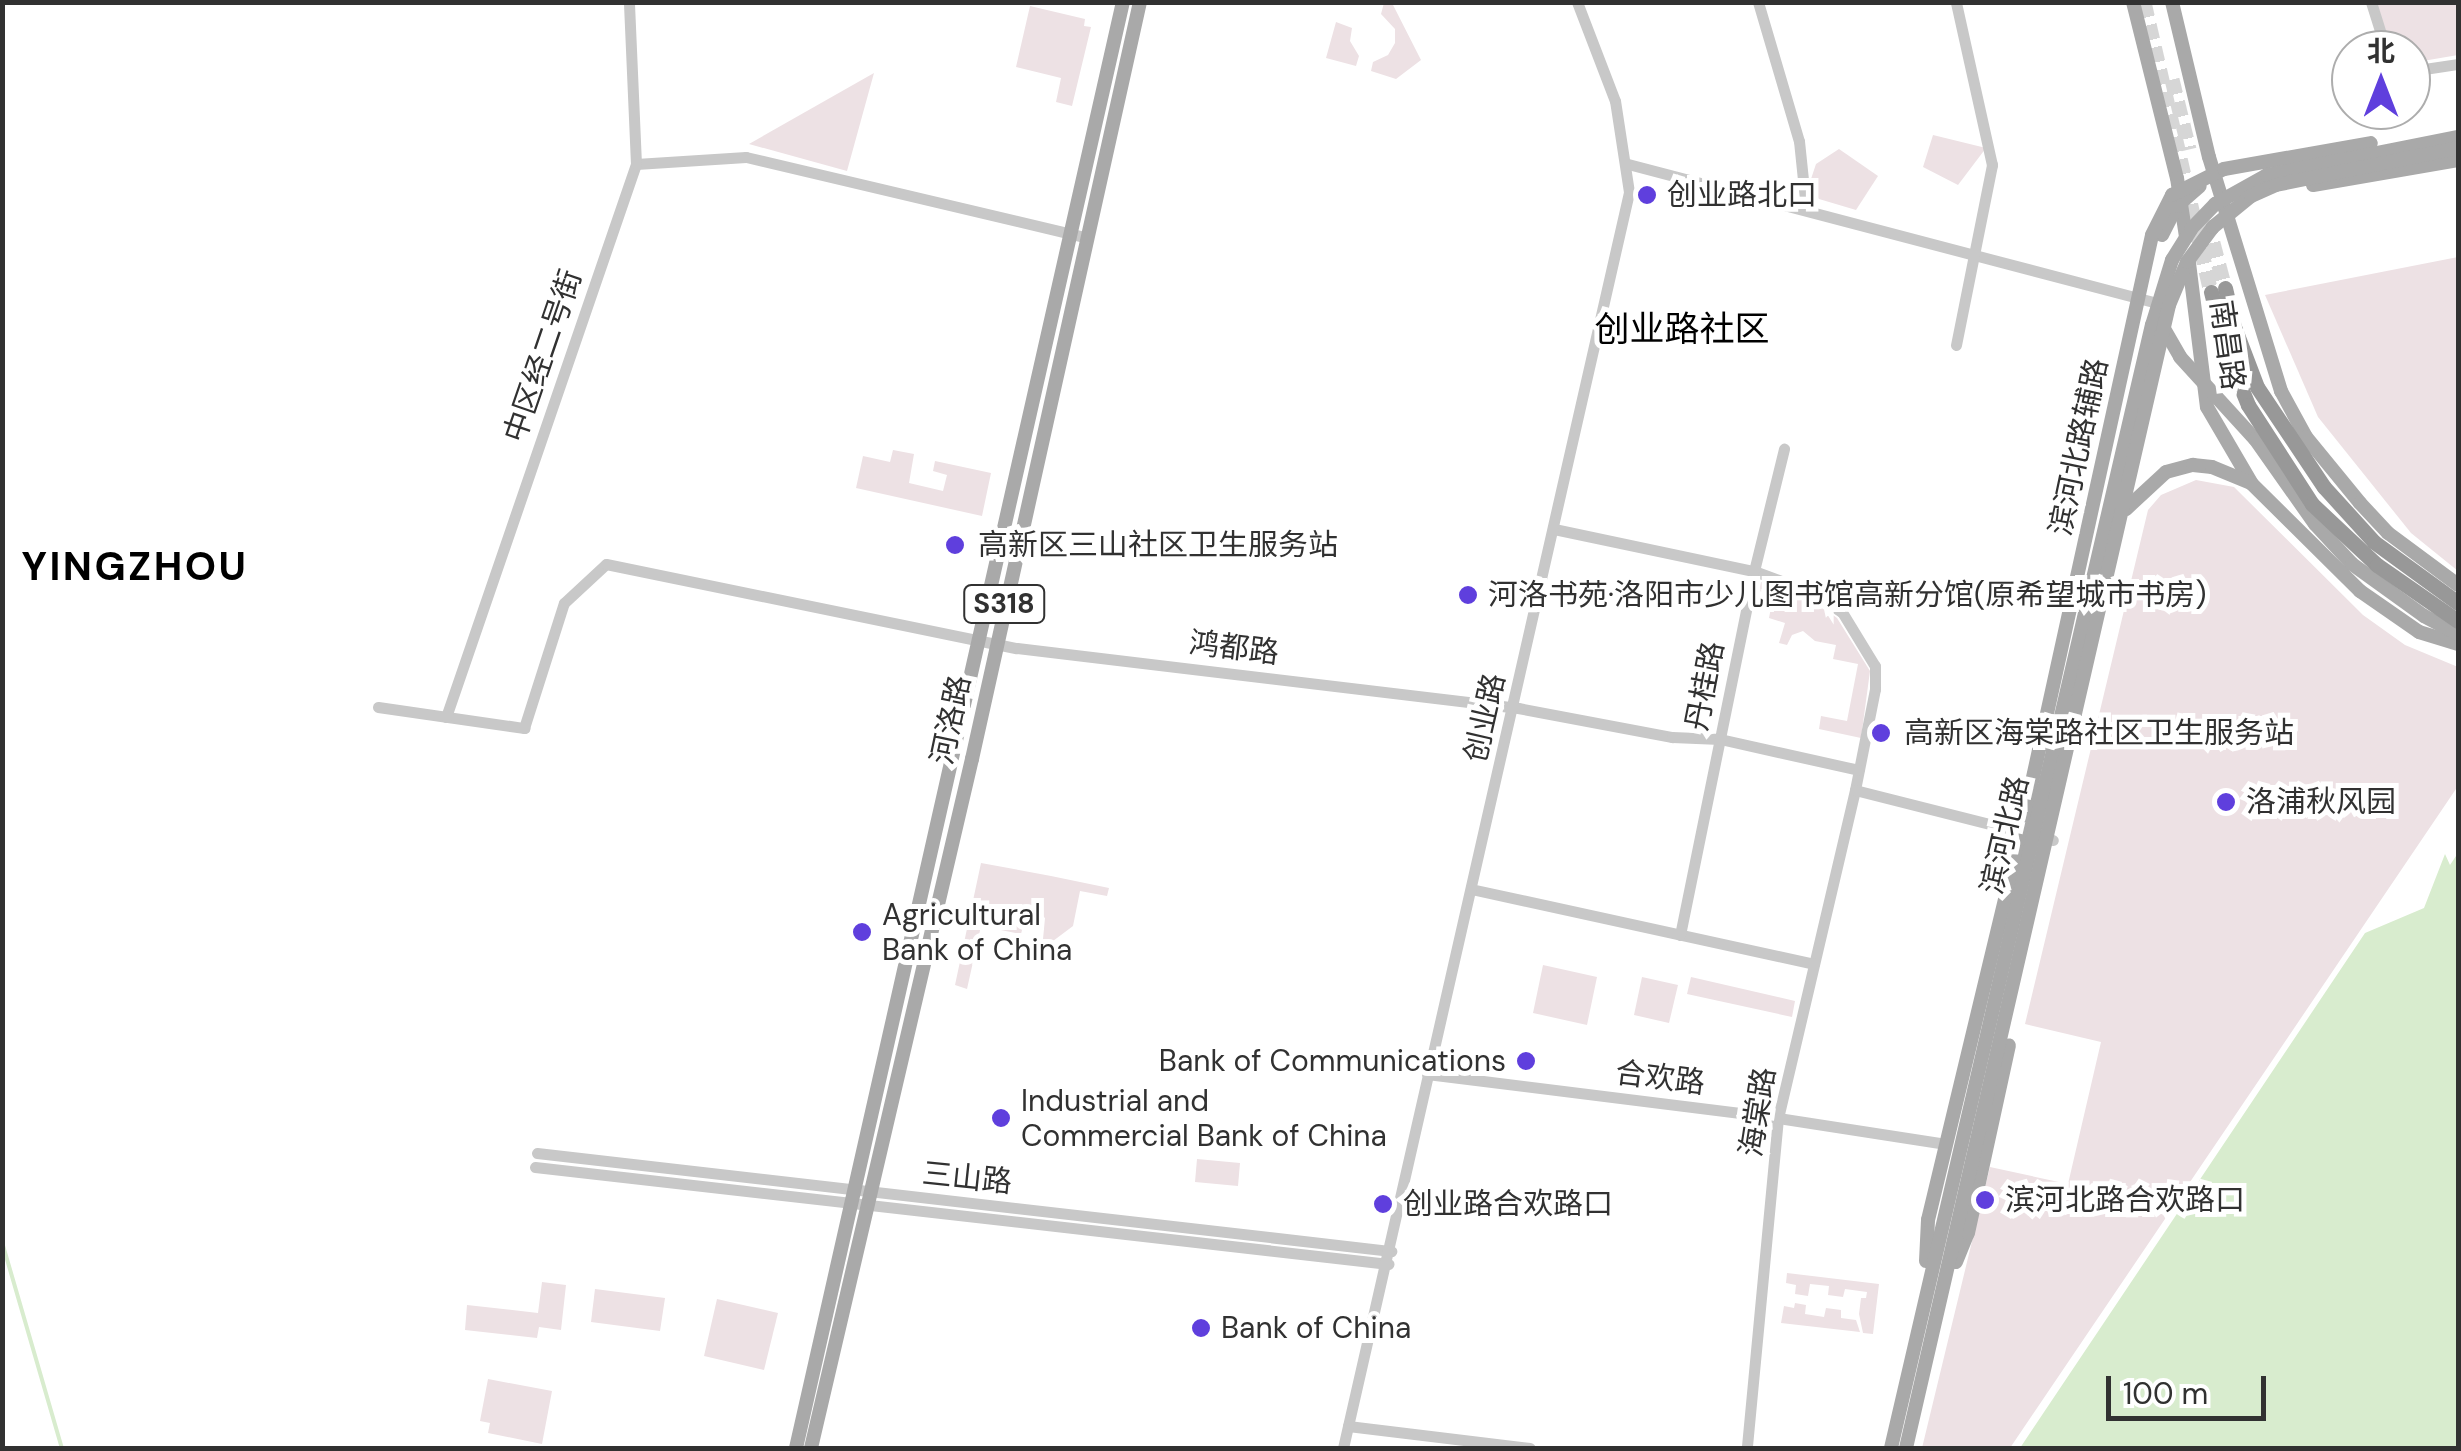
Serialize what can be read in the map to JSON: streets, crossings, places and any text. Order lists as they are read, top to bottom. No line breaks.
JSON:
{"streets":{"main road":["南昌路","滨河北路辅路","S318","河洛路","滨河北路"],"street":["中区经二号街","鸿都路","丹桂路","创业路","合欢路","海棠路","三山路"]},"crossings":[["南昌路","滨河北路辅路"],["中区经二号街","鸿都路"],["滨河北路辅路","滨河北路"],["滨河北路辅路","合欢路"],["鸿都路","丹桂路"],["鸿都路","创业路"],["鸿都路","河洛路"],["鸿都路","海棠路"],["丹桂路","海棠路"],["创业路","合欢路"],["创业路","海棠路"],["创业路","三山路"],["河洛路","三山路"],["合欢路","海棠路"]],"districts":["创业路社区","YINGZHOU"],"places":["创业路北口","高新区三山社区卫生服务站","河洛书苑·洛阳市少儿图书馆高新分馆(原希望城市书房)","高新区海棠路社区卫生服务站","洛浦秋风园","Agricultural Bank of China","Bank of Communications","Industrial and Commercial Bank of China","滨河北路合欢路口","创业路合欢路口","Bank of China"],"scale_bar":"100 m","north":"top"}
